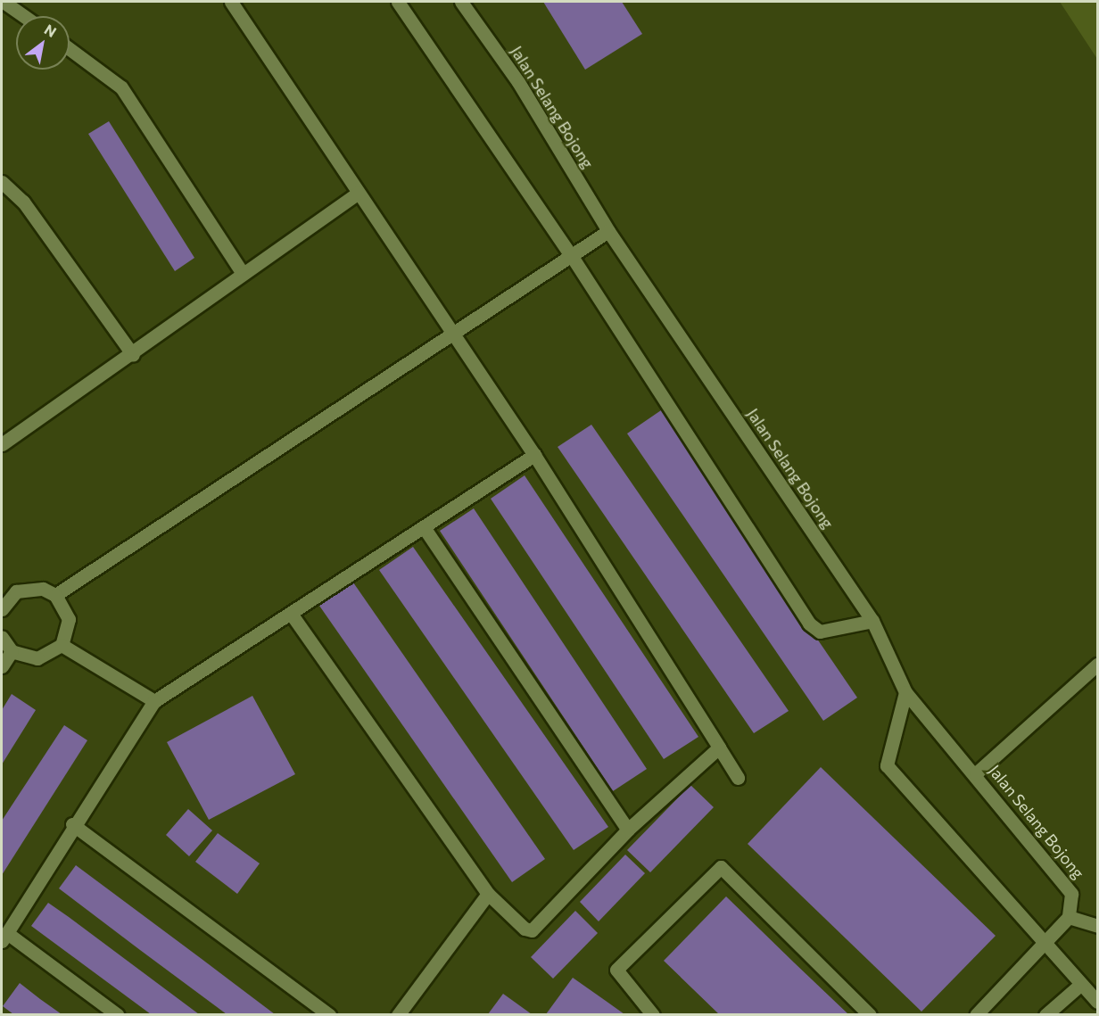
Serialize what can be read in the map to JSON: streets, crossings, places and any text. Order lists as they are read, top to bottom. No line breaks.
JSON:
{"streets":{"street":["Jalan Selang Bojong"]},"north":"top right"}
